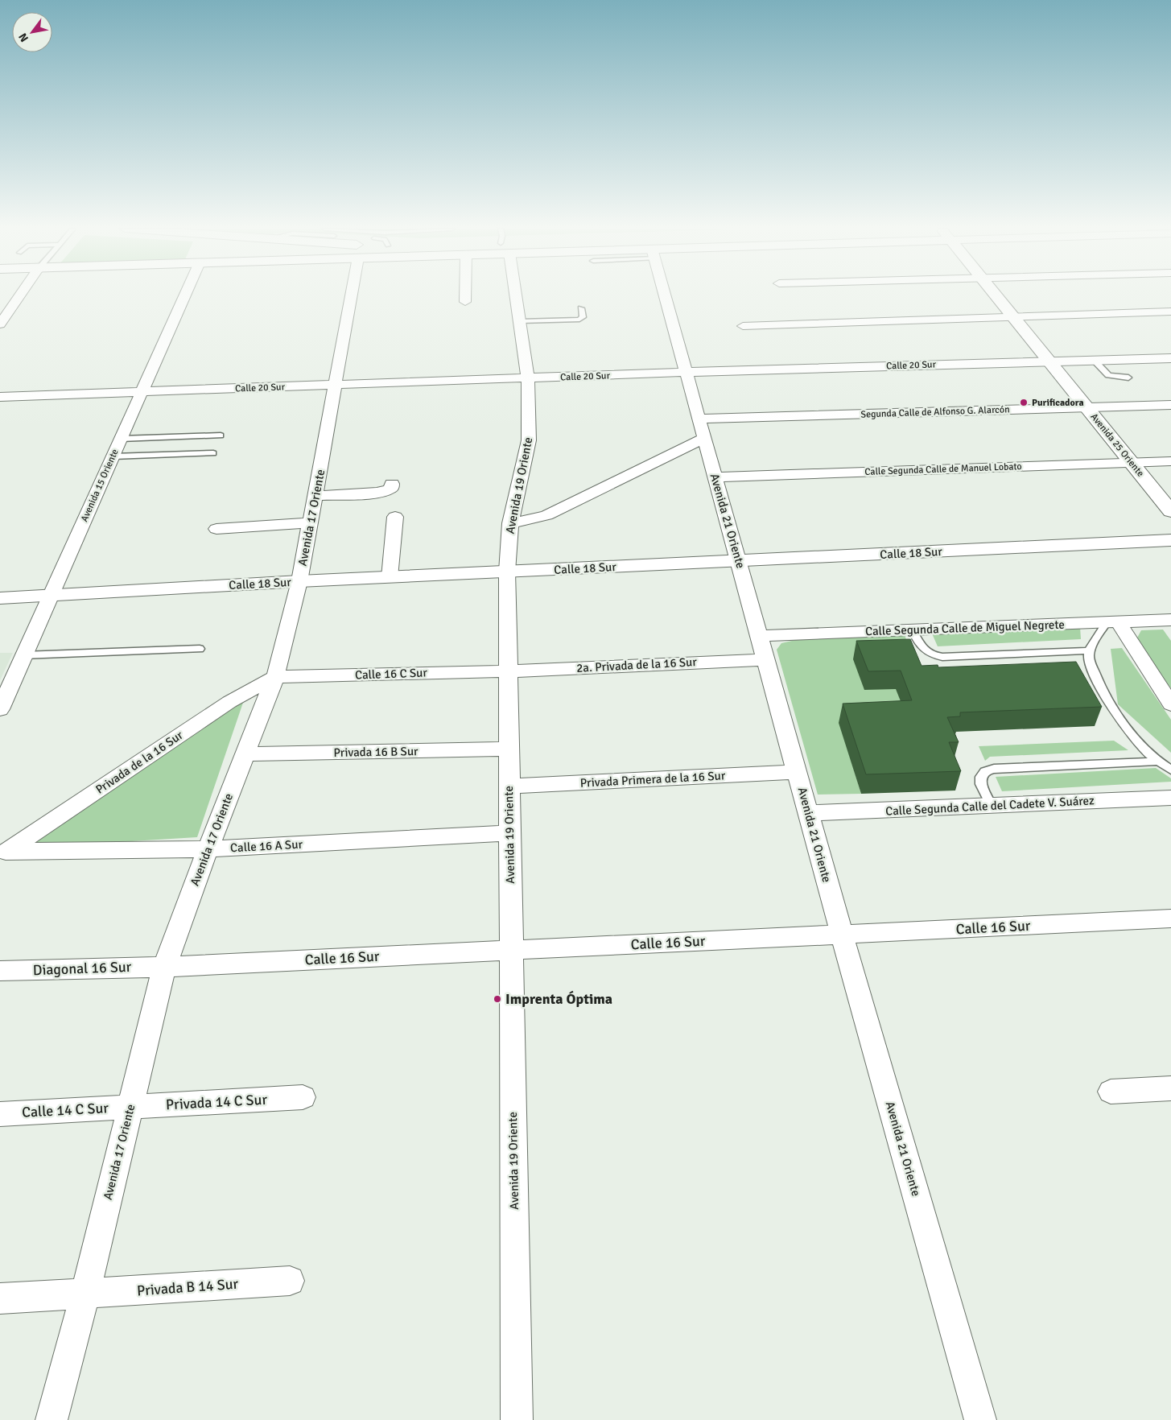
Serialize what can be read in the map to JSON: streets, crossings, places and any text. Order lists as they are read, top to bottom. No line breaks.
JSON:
{"streets":{"main road":["Avenida 25 Oriente","Calle 18 Sur"],"street":["Calle 20 Sur","Segunda Calle de Alfonso G. Alarcón","Calle Segunda Calle de Manuel Lobato","Avenida 15 Oriente","Avenida 19 Oriente","Avenida 17 Oriente","Avenida 21 Oriente","Calle Segunda Calle de Miguel Negrete","2a. Privada de la 16 Sur","Calle 16 C Sur","Privada 16 B Sur","Privada de la 16 Sur","Privada Primera de la 16 Sur","Calle Segunda Calle del Cadete V. Suárez","Calle 16 A Sur","Calle 16 Sur","Diagonal 16 Sur","Privada 14 C Sur","Calle 14 C Sur","Privada B 14 Sur"]},"crossings":[["Calle 20 Sur","Avenida 25 Oriente"],["Calle 20 Sur","Avenida 15 Oriente"],["Calle 20 Sur","Avenida 19 Oriente"],["Calle 20 Sur","Avenida 17 Oriente"],["Calle 20 Sur","Avenida 21 Oriente"],["Segunda Calle de Alfonso G. Alarcón","Avenida 25 Oriente"],["Segunda Calle de Alfonso G. Alarcón","Avenida 21 Oriente"],["Avenida 25 Oriente","Calle Segunda Calle de Manuel Lobato"],["Calle Segunda Calle de Manuel Lobato","Avenida 21 Oriente"],["Avenida 15 Oriente","Calle 18 Sur"],["Avenida 19 Oriente","Calle 18 Sur"],["Avenida 19 Oriente","2a. Privada de la 16 Sur"],["Avenida 19 Oriente","Calle 16 C Sur"],["Avenida 19 Oriente","Privada 16 B Sur"],["Avenida 19 Oriente","Privada Primera de la 16 Sur"],["Avenida 19 Oriente","Calle 16 A Sur"],["Avenida 19 Oriente","Calle 16 Sur"],["Avenida 17 Oriente","Calle 18 Sur"],["Avenida 17 Oriente","Calle 16 C Sur"],["Avenida 17 Oriente","Privada 16 B Sur"],["Avenida 17 Oriente","Privada de la 16 Sur"],["Avenida 17 Oriente","Calle 16 A Sur"],["Avenida 17 Oriente","Calle 16 Sur"],["Avenida 17 Oriente","Diagonal 16 Sur"],["Avenida 17 Oriente","Privada 14 C Sur"],["Avenida 17 Oriente","Calle 14 C Sur"],["Avenida 17 Oriente","Privada B 14 Sur"],["Avenida 21 Oriente","Calle 18 Sur"],["Avenida 21 Oriente","Calle Segunda Calle de Miguel Negrete"],["Avenida 21 Oriente","2a. Privada de la 16 Sur"],["Avenida 21 Oriente","Privada Primera de la 16 Sur"],["Avenida 21 Oriente","Calle Segunda Calle del Cadete V. Suárez"],["Avenida 21 Oriente","Calle 16 Sur"],["2a. Privada de la 16 Sur","Calle 16 C Sur"],["Calle 16 C Sur","Privada de la 16 Sur"],["Privada de la 16 Sur","Calle 16 A Sur"],["Calle 16 Sur","Diagonal 16 Sur"],["Privada 14 C Sur","Calle 14 C Sur"]],"places":["Purificadora","Imprenta Óptima"],"north":"bottom left"}
